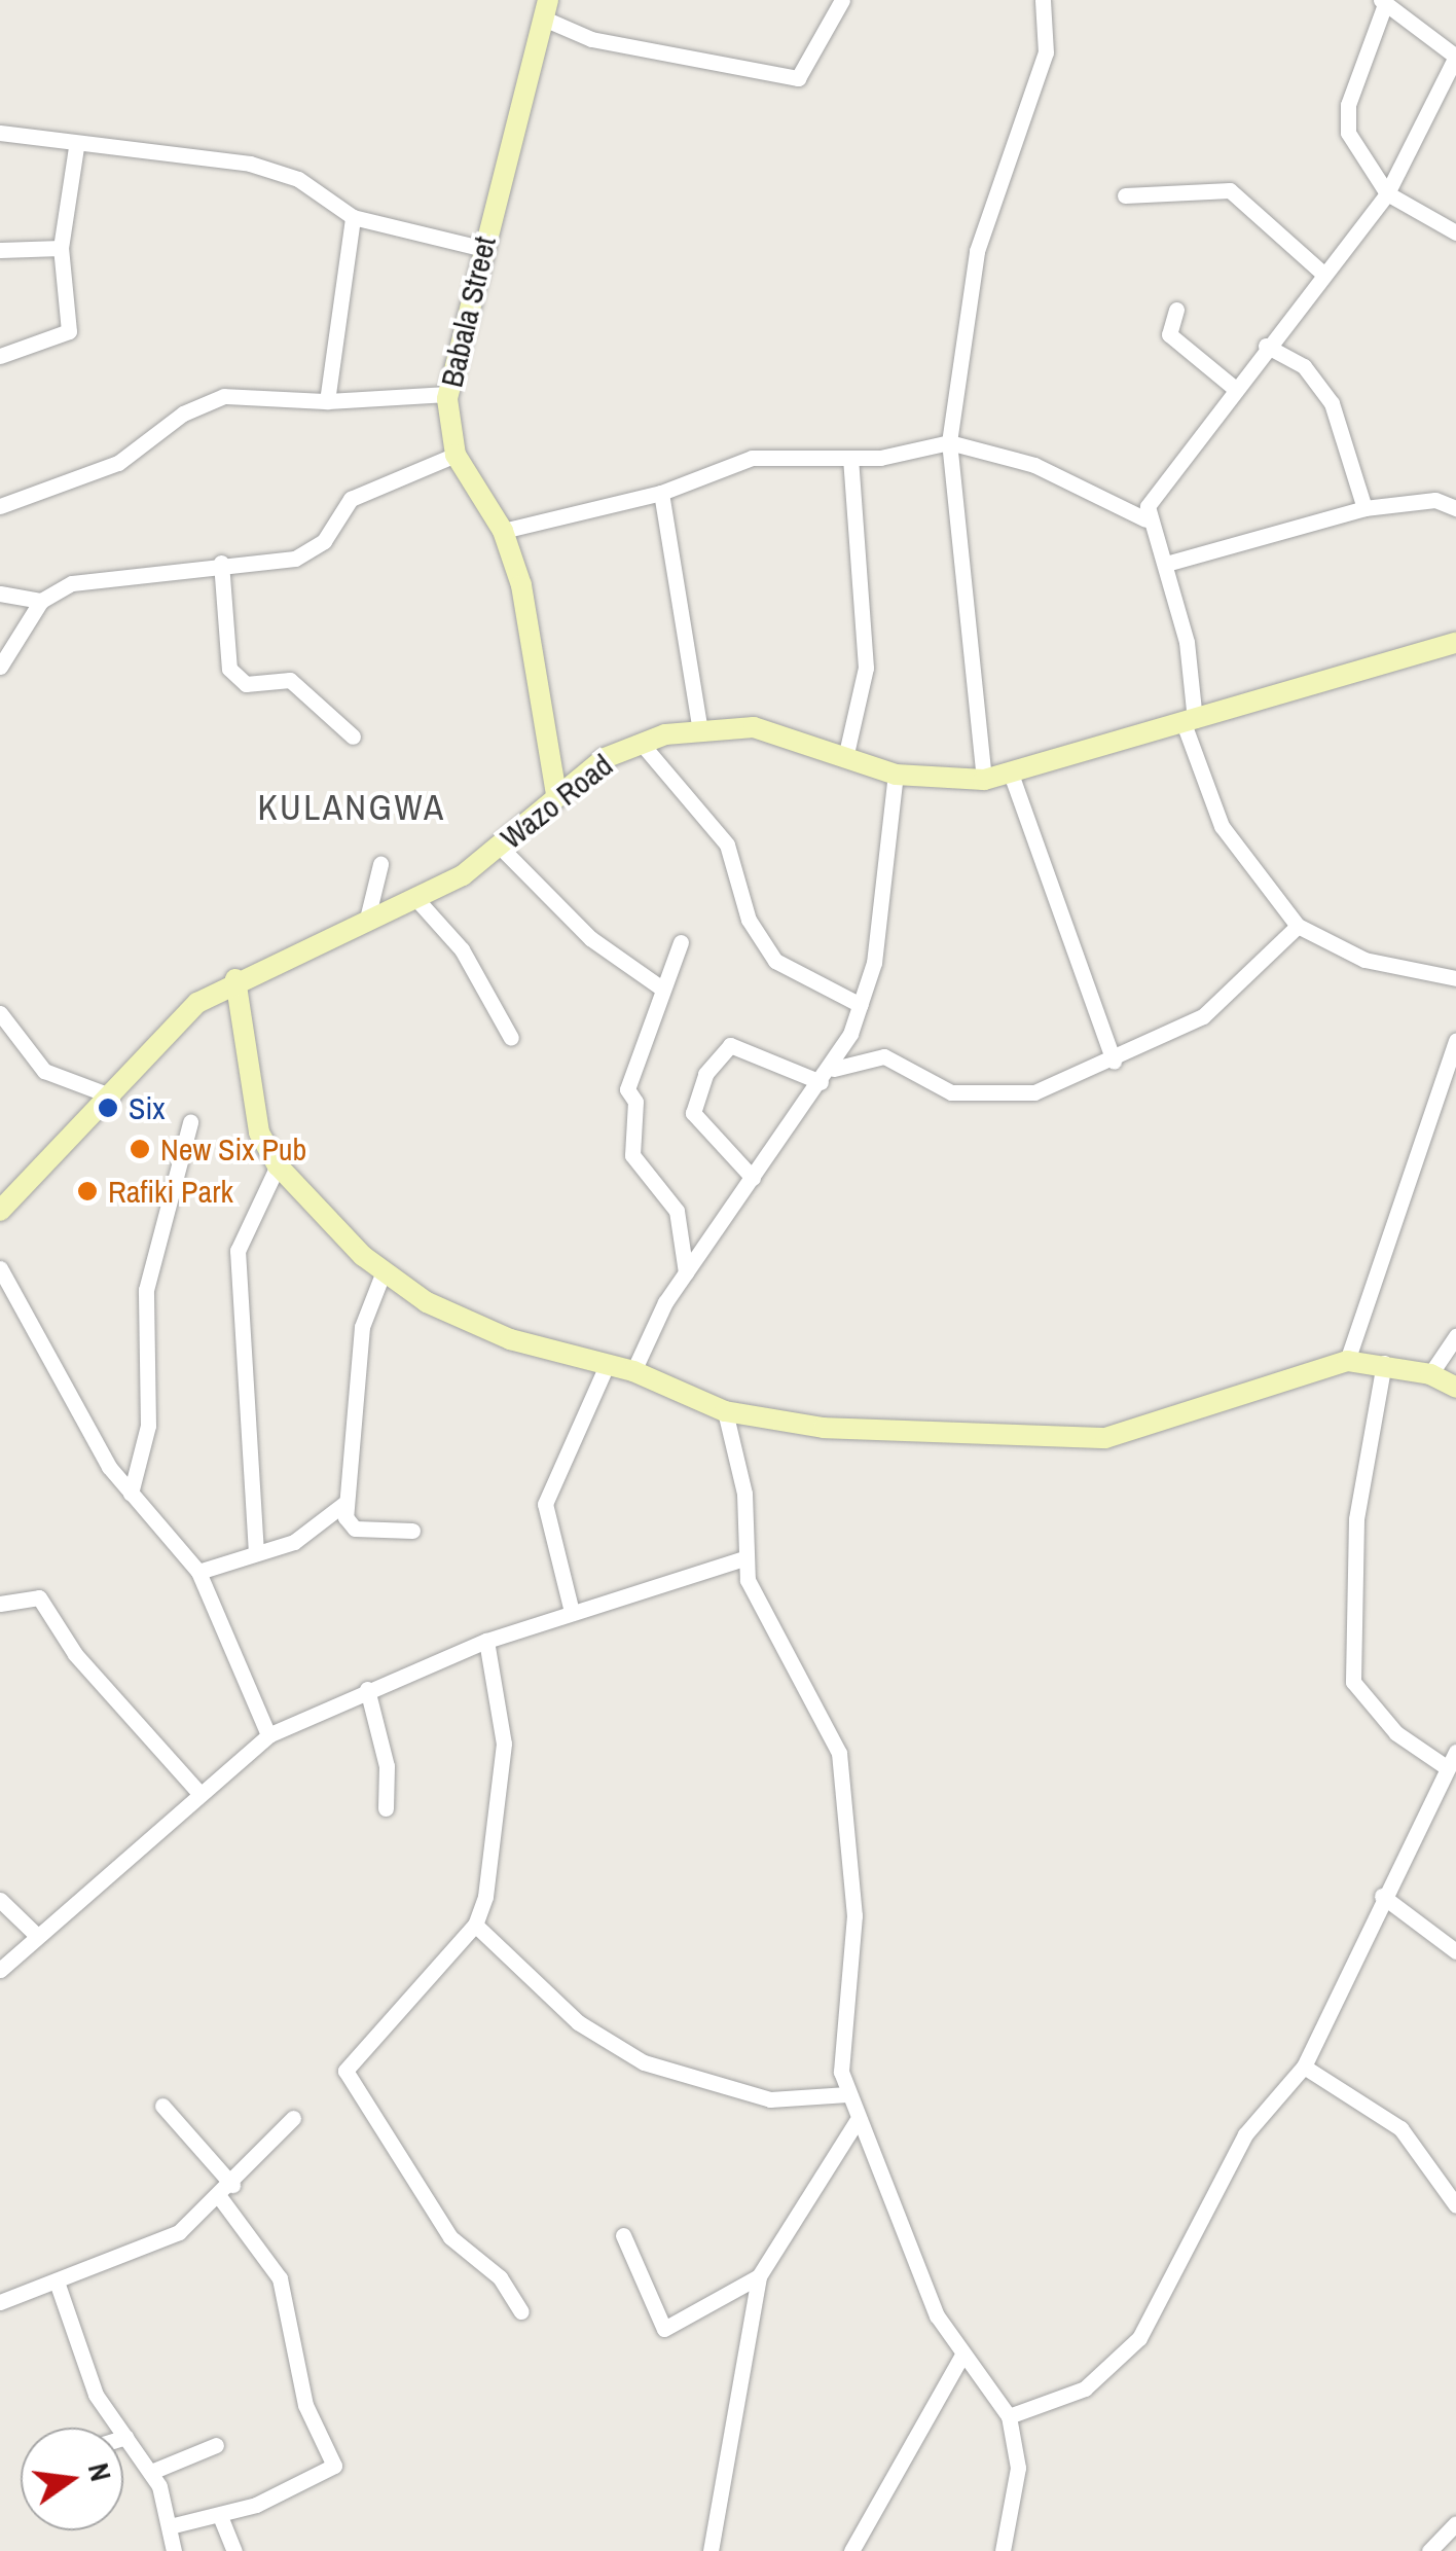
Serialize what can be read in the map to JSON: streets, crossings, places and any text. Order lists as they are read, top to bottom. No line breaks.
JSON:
{"streets":{"street":["Babala Street","Wazo Road"]},"crossings":[["Babala Street","Wazo Road"]],"districts":["KULANGWA"],"places":["Six","New Six Pub","Rafiki Park"],"north":"right"}
